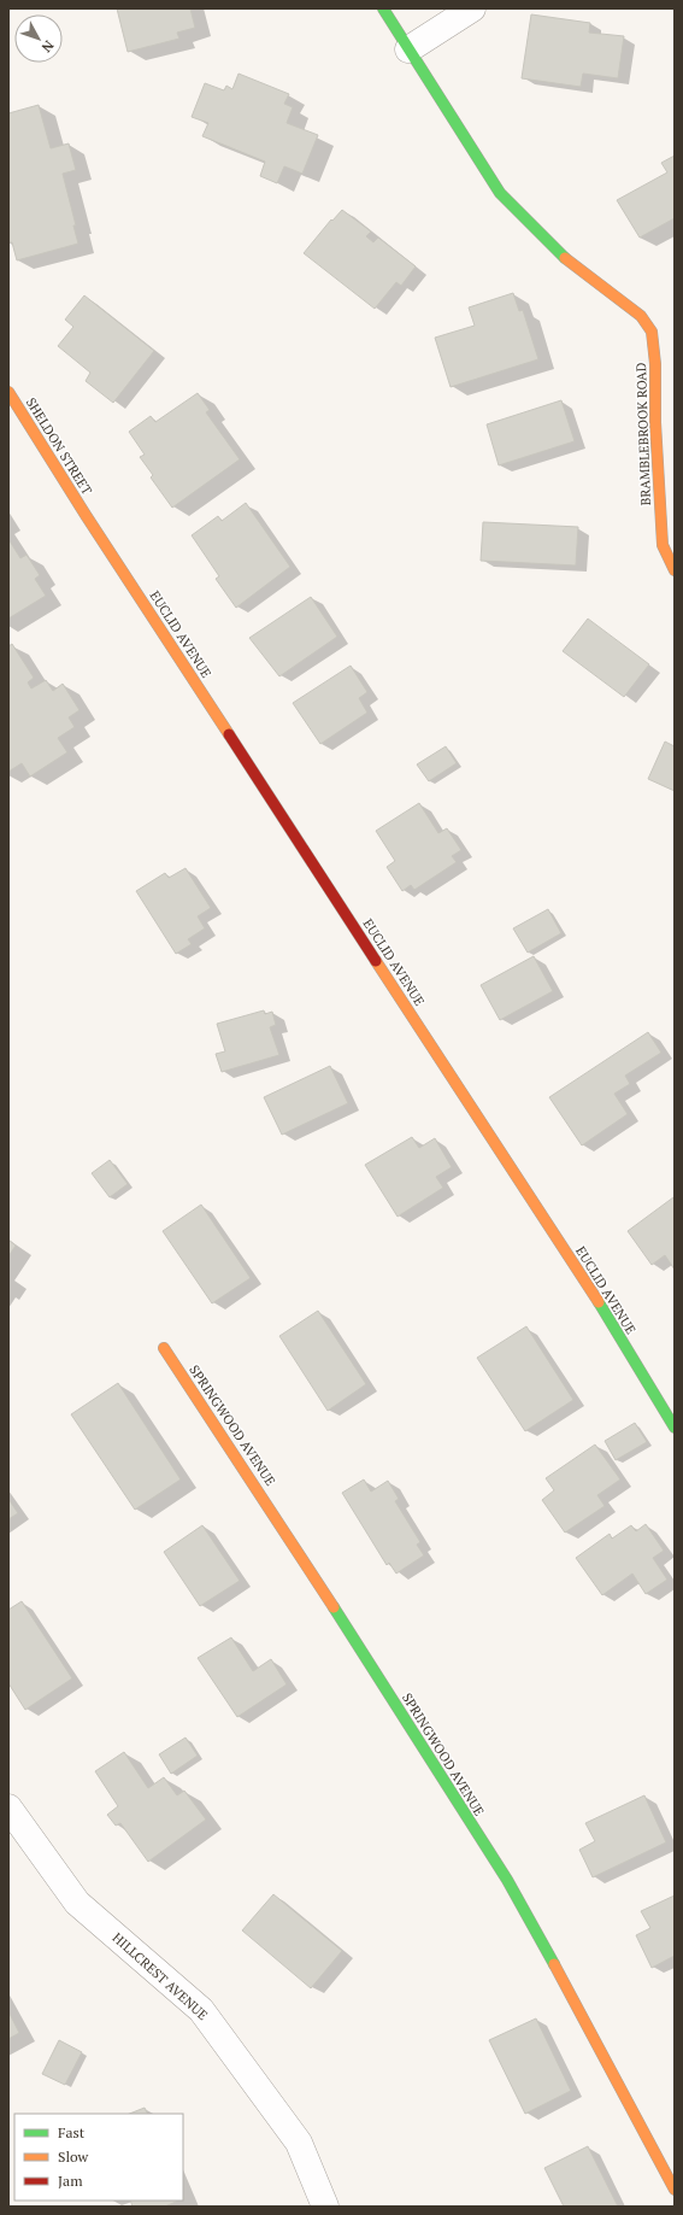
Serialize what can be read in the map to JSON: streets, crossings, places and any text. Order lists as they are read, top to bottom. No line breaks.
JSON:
{"streets":{"street":["BRAMBLEBROOK ROAD","SHELDON STREET","EUCLID AVENUE","SPRINGWOOD AVENUE","HILLCREST AVENUE"]},"crossings":[["SHELDON STREET","EUCLID AVENUE"]],"legend":["Fast","Slow","Jam"],"north":"bottom right"}
